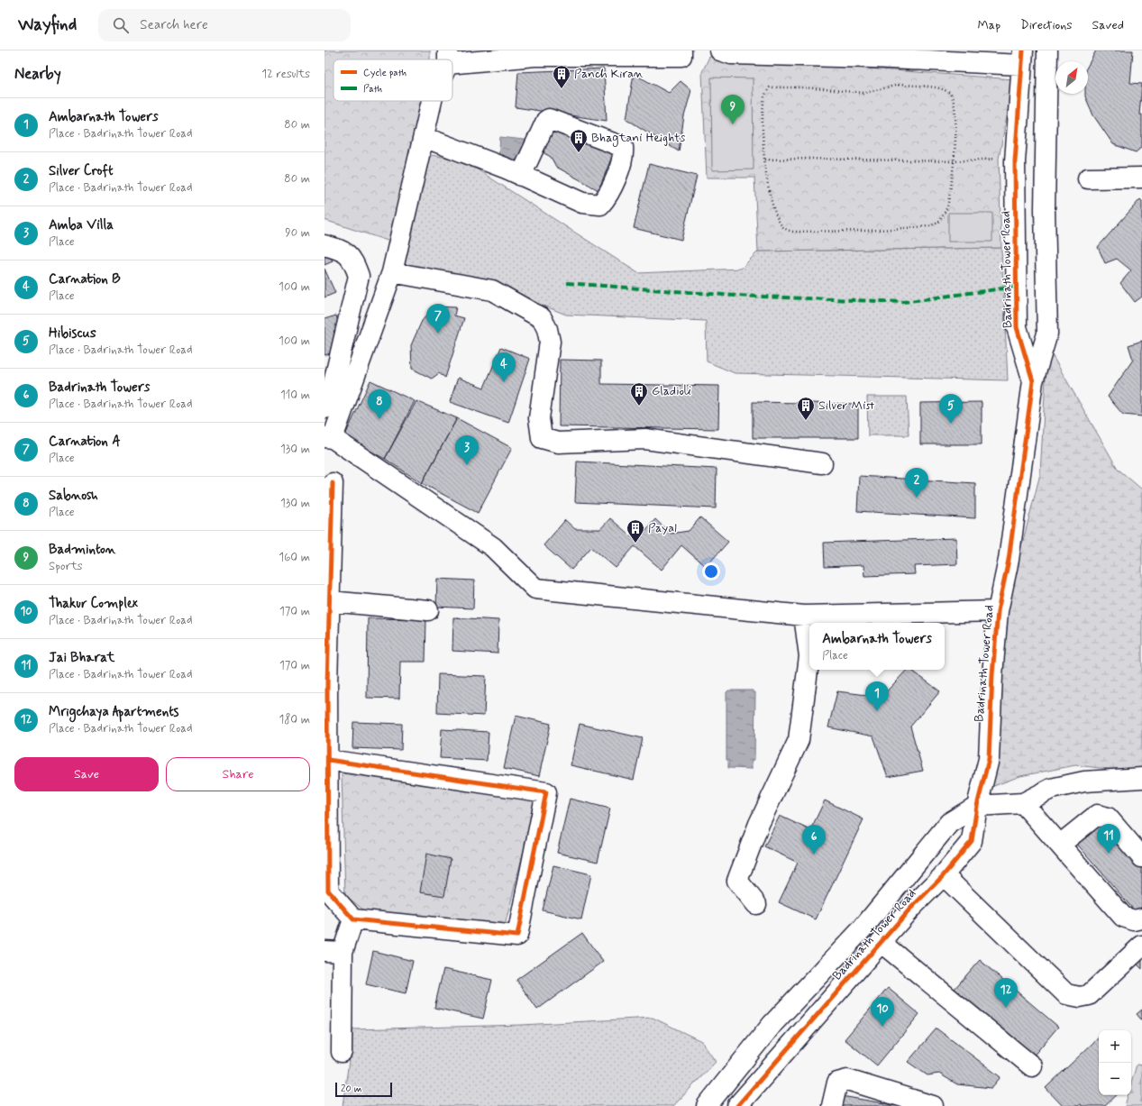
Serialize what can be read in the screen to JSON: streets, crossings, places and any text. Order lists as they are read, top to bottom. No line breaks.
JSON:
{"streets":{"street":["Badrinath Tower Road"]},"places":{"building":["Panch Kiran","Bhagtani Heights","Gladioli","Silver Mist","Payal"]},"legend":["Cycle path","Path"],"scale_bar":"20 m","north":"top right","page":{"header":"Wayfind","search":"Search here","nav":["Map","Directions","Saved"],"heading":["Nearby","12 results"],"pins":["9","7","4","8","5","3","2","1","11","6","12","10"],"list":[{"mark":"1","name":"Ambarnath Towers","note":"Place · Badrinath Tower Road","value":"80 m"},{"mark":"2","name":"Silver Croft","note":"Place · Badrinath Tower Road","value":"80 m"},{"mark":"3","name":"Amba Villa","note":"Place","value":"90 m"},{"mark":"4","name":"Carnation B","note":"Place","value":"100 m"},{"mark":"5","name":"Hibiscus","note":"Place · Badrinath Tower Road","value":"100 m"},{"mark":"6","name":"Badrinath Towers","note":"Place · Badrinath Tower Road","value":"110 m"},{"mark":"7","name":"Carnation A","note":"Place","value":"130 m"},{"mark":"8","name":"Sabnosh","note":"Place","value":"130 m"},{"mark":"9","name":"Badminton","note":"Sports","value":"160 m"},{"mark":"10","name":"Thakur Complex","note":"Place · Badrinath Tower Road","value":"170 m"},{"mark":"11","name":"Jai Bharat","note":"Place · Badrinath Tower Road","value":"170 m"},{"mark":"12","name":"Mrigchaya Apartments","note":"Place · Badrinath Tower Road","value":"180 m"}],"popup":["Ambarnath Towers","Place"],"buttons":["Save","Share"],"map_buttons":["+","−"],"scale":"20 m"}}
